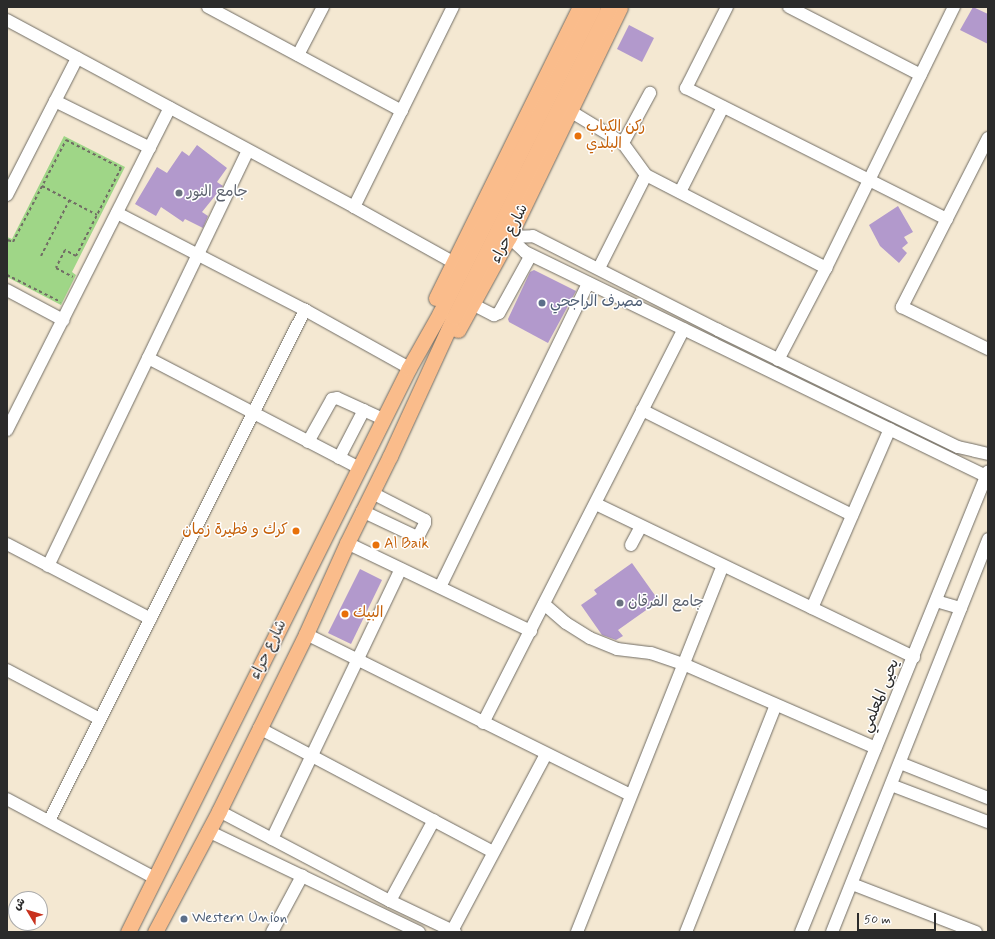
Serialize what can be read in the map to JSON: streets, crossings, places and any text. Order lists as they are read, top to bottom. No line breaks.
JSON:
{"streets":{"main road":["شارع حراء"],"street":["يحيى المعلمي"]},"places":["ركن الكباب البلدي","جامع النور","مصرف الراجحي","كرك و فطيرة زمان","Al Baik","جامع الفرقان","البيك","Western Union"],"scale_bar":"50 m","north":"top left"}
